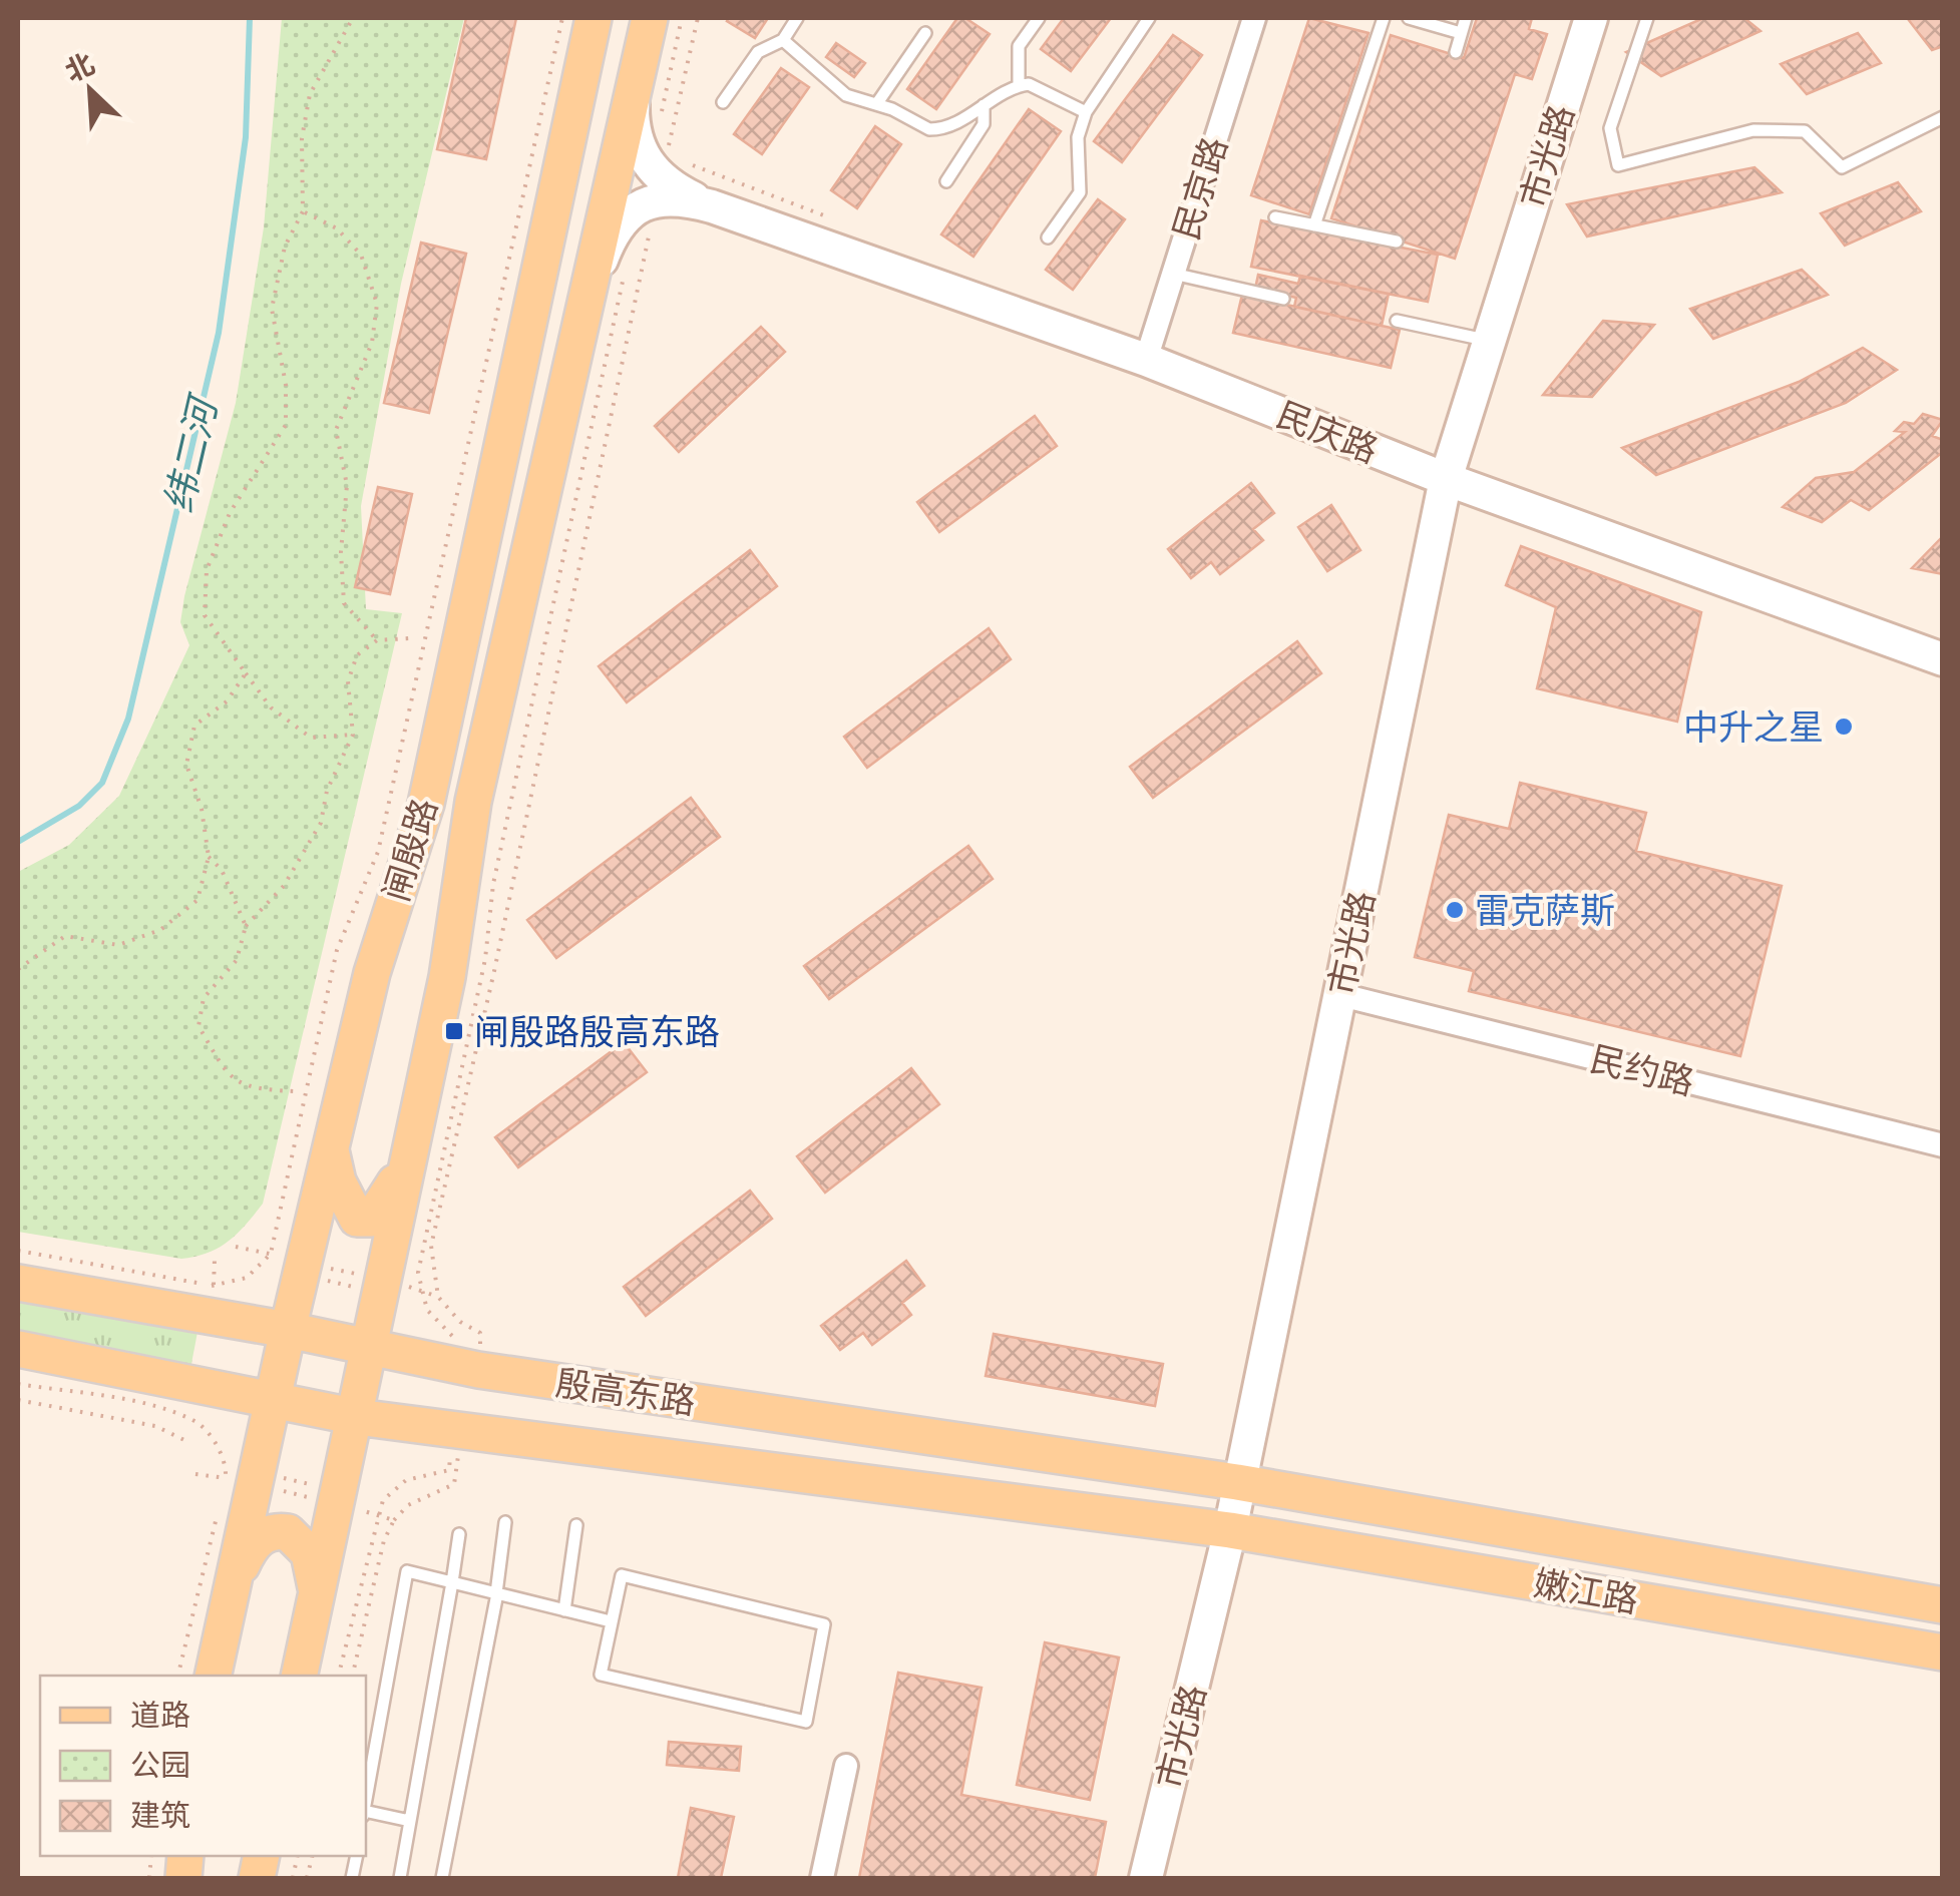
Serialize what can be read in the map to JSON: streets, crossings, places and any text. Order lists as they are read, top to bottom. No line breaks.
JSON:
{"streets":{"main road":["闸殷路","殷高东路","嫩江路"],"street":["市光路","民京路","民庆路","民约路"]},"crossings":[["市光路","民庆路"],["市光路","民约路"],["市光路","殷高东路"],["市光路","嫩江路"],["民京路","民庆路"],["民庆路","闸殷路"],["闸殷路","殷高东路"],["殷高东路","嫩江路"]],"water":["纬二河"],"places":{"other":["中升之星","雷克萨斯"],"transit":["闸殷路殷高东路"]},"legend":["道路","公园","建筑"],"north":"top left"}
